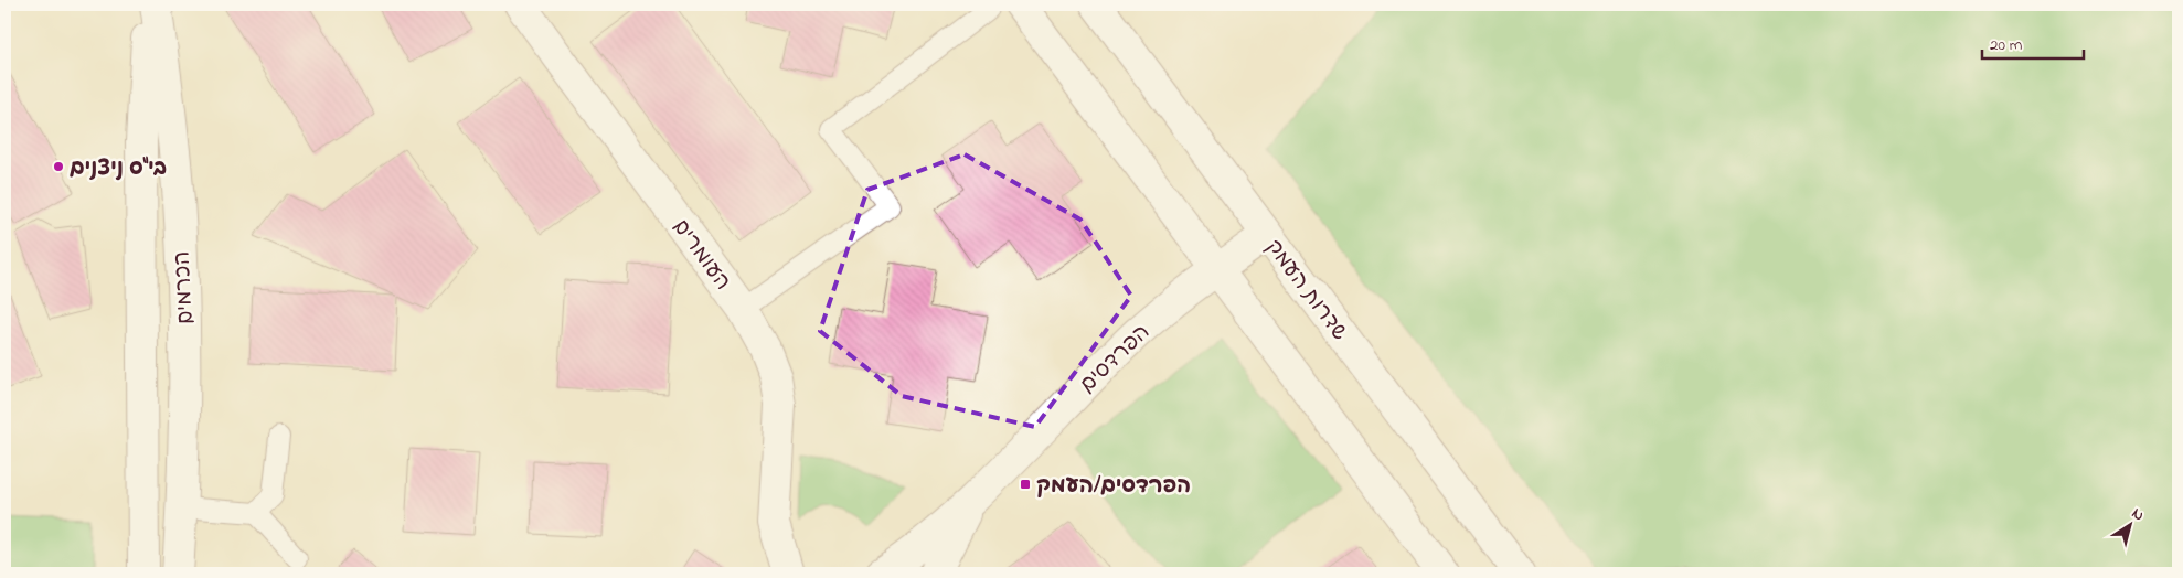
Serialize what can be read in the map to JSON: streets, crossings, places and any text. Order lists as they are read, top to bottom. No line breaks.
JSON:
{"streets":{"street":["העומרים","הכרמים","שדרות העמק","הפרדסים"]},"crossings":[["שדרות העמק","הפרדסים"]],"places":{"other":["בי\"ס ניצנים"],"transit":["הפרדסים/העמק"]},"scale_bar":"20 m","north":"top right"}
